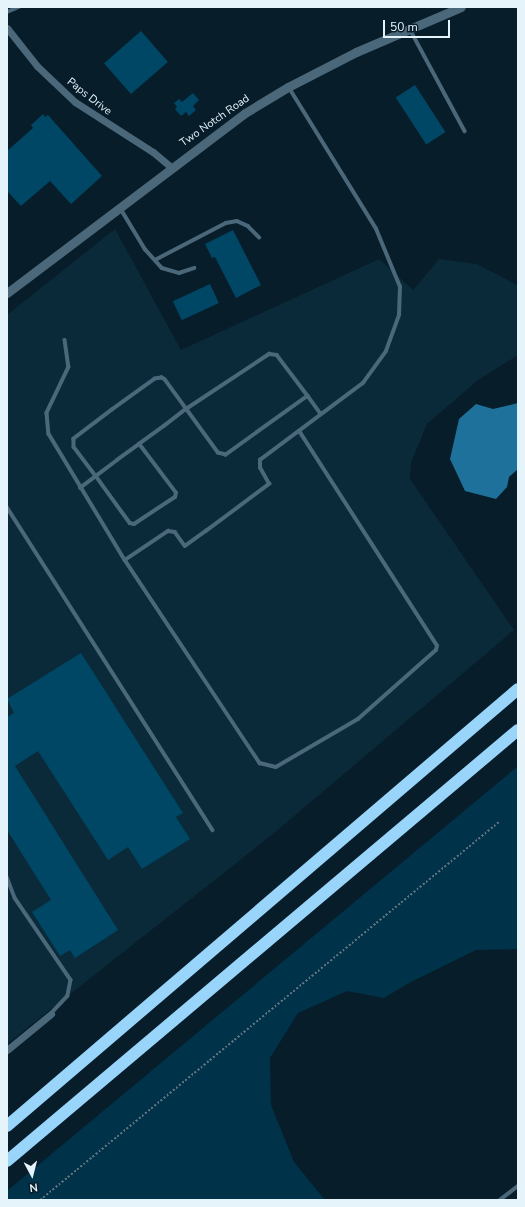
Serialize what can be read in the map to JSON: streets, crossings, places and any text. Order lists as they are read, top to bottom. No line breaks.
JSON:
{"streets":{"street":["Paps Drive","Two Notch Road"]},"crossings":[["Paps Drive","Two Notch Road"]],"scale_bar":"50 m","north":"bottom"}
